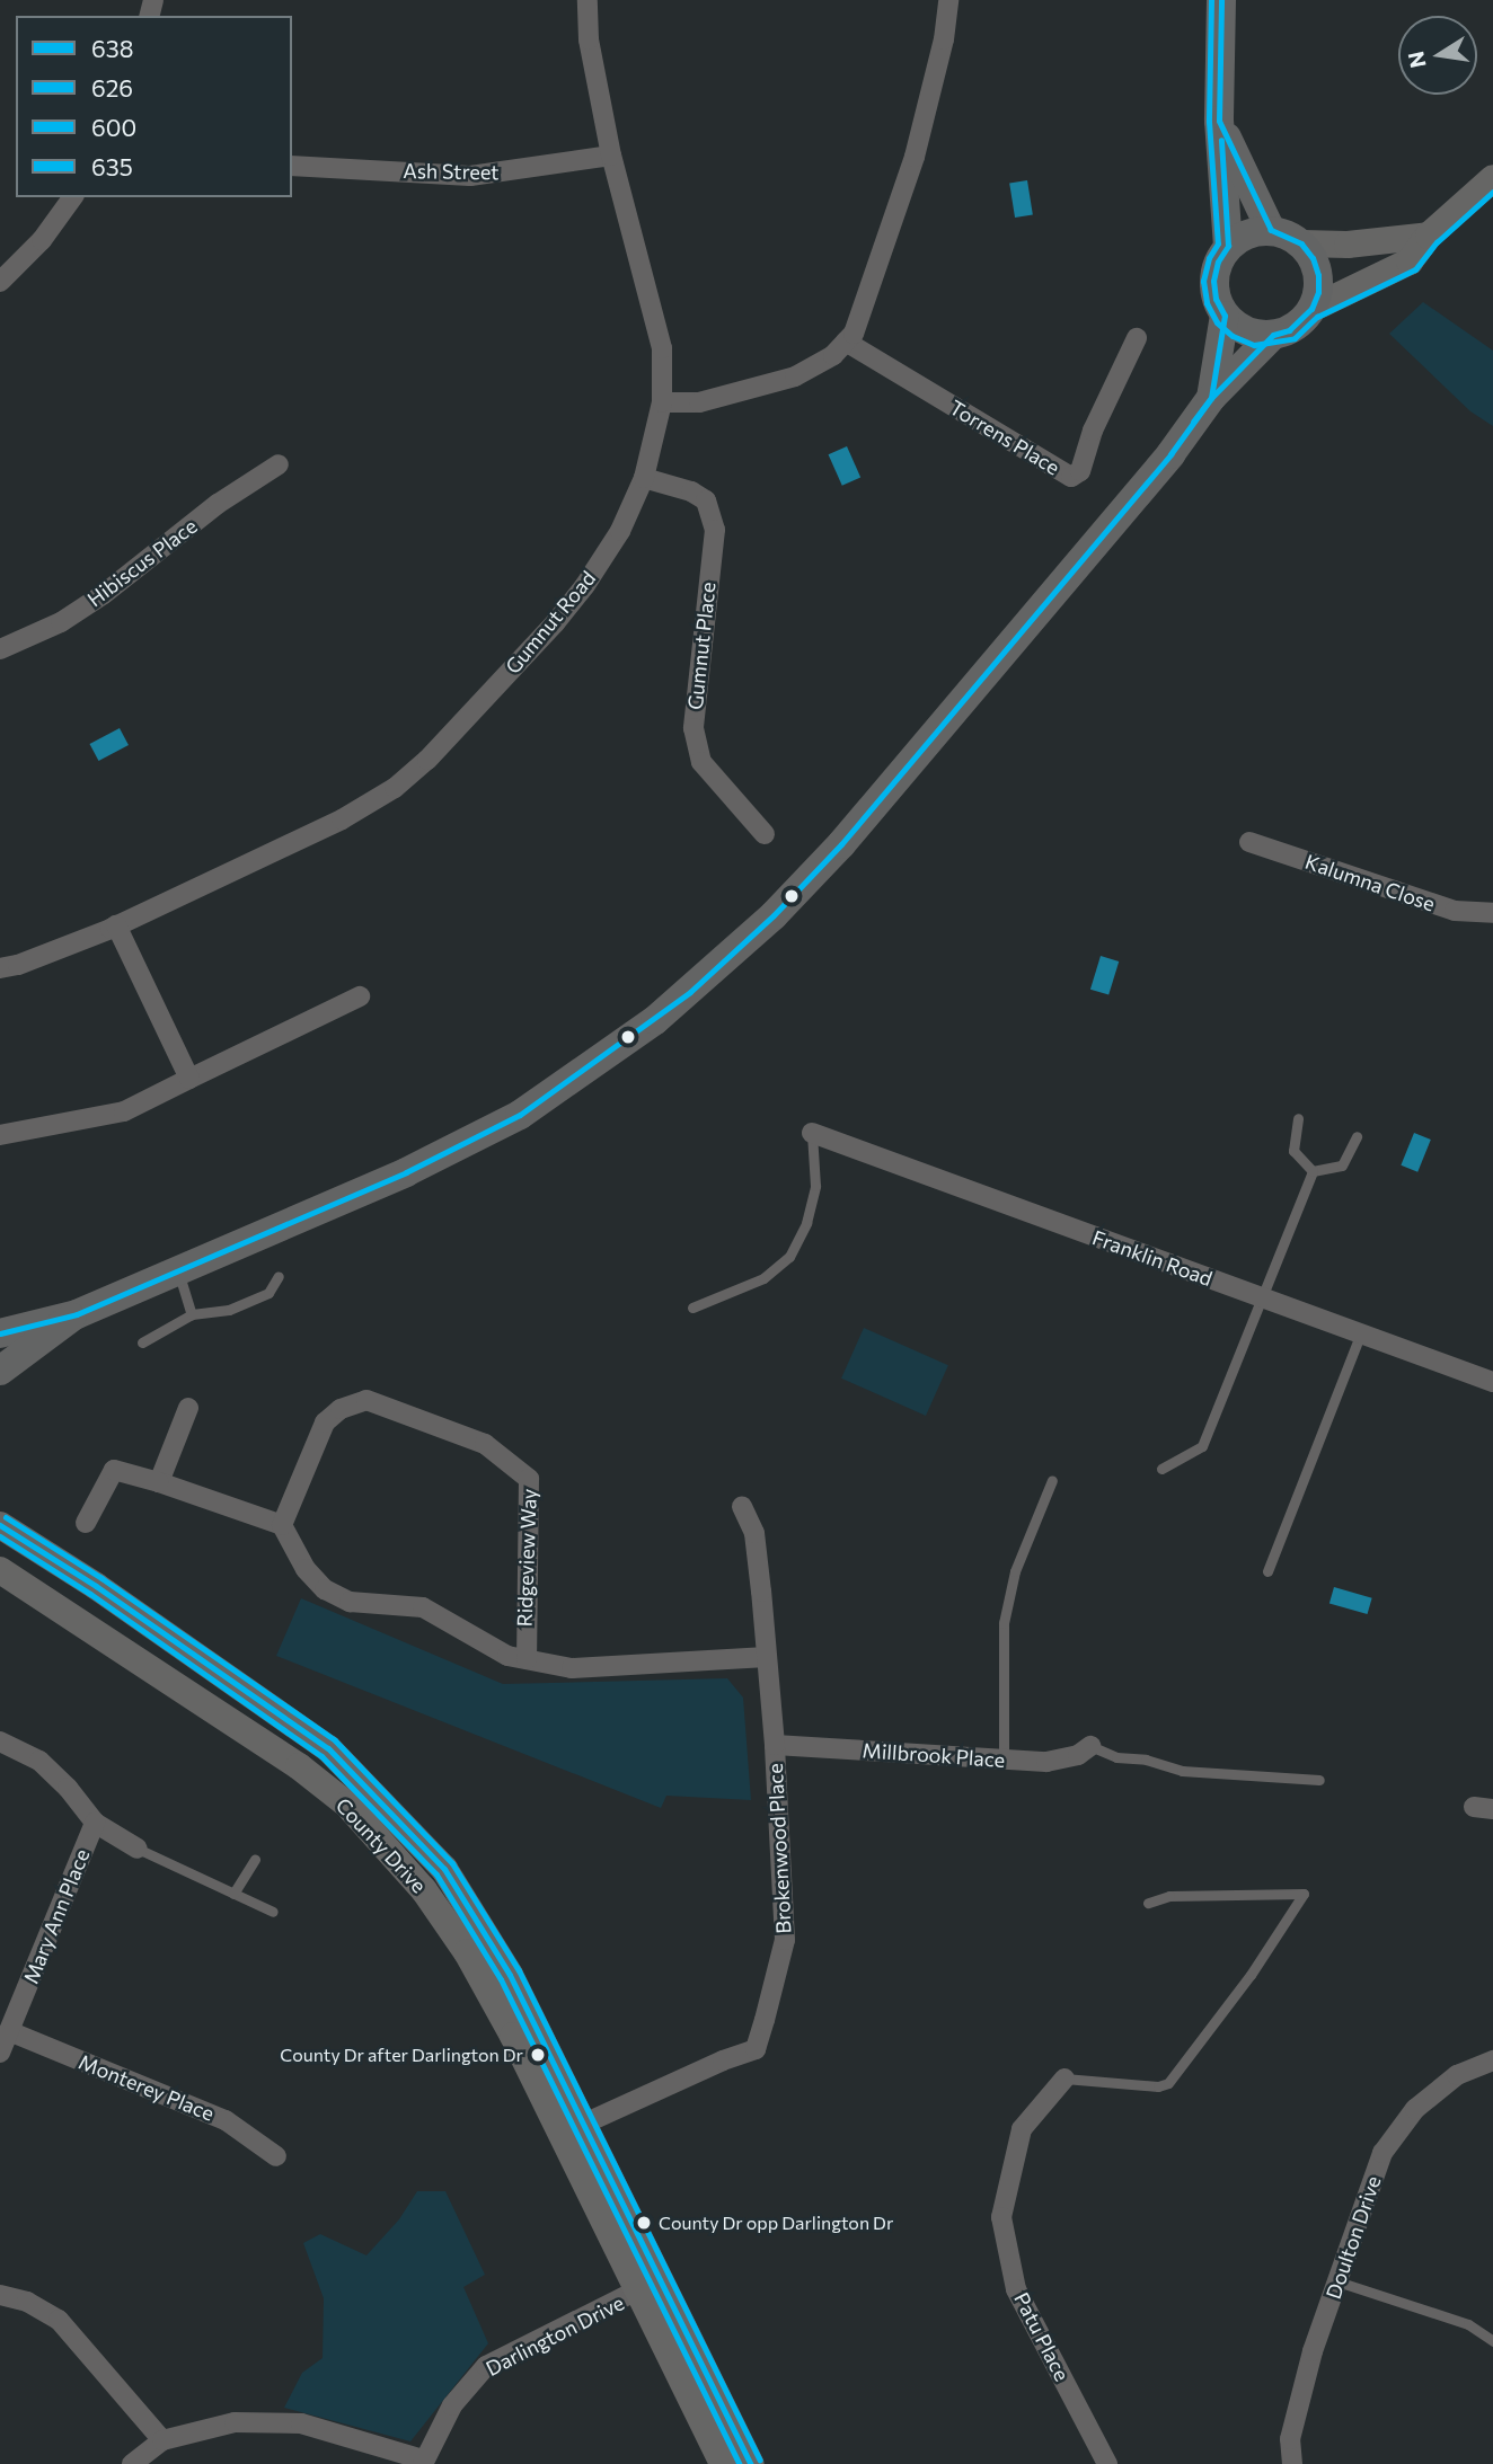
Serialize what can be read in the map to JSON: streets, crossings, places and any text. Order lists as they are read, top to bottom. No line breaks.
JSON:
{"streets":{"main road":["County Drive"],"street":["Ash Street","Torrens Place","Hibiscus Place","Gumnut Road","Gumnut Place","Kalumna Close","Franklin Road","Ridgeview Way","Millbrook Place","Brokenwood Place","Mary Ann Place","Monterey Place","Doulton Drive","Darlington Drive","Patu Place"]},"crossings":[["Ash Street","Gumnut Road"],["Gumnut Road","Gumnut Place"],["Ridgeview Way","Brokenwood Place"],["Millbrook Place","Brokenwood Place"],["County Drive","Brokenwood Place"],["County Drive","Darlington Drive"],["Mary Ann Place","Monterey Place"]],"places":["County Dr after Darlington Dr","County Dr opp Darlington Dr"],"lines":["transit line 638","transit line 626","transit line 635","transit line 600"],"legend":["638","626","600","635"],"north":"left"}
